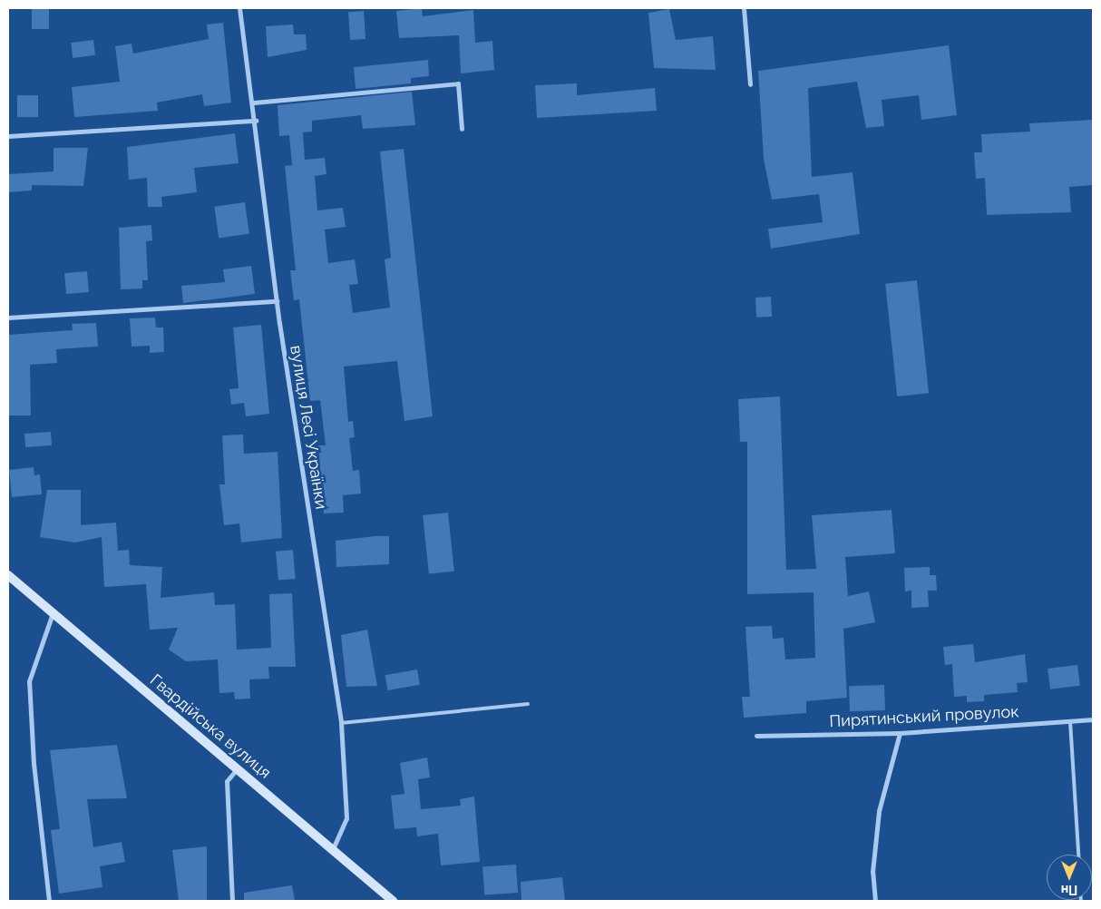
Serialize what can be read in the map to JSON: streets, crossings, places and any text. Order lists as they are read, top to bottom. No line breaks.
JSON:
{"streets":{"main road":["Гвардійська вулиця"],"street":["вулиця Лесі Українки","Пирятинський провулок"]},"crossings":[["вулиця Лесі Українки","Гвардійська вулиця"]],"north":"bottom"}
